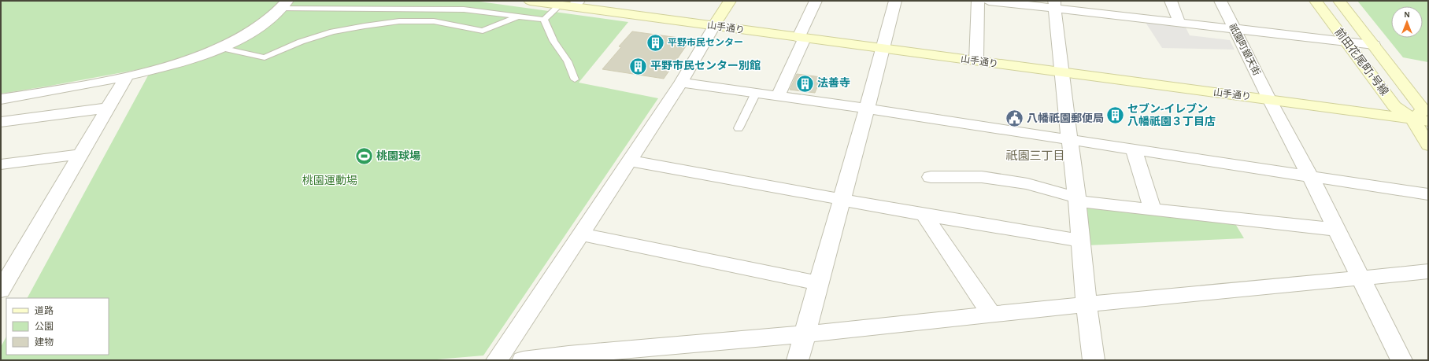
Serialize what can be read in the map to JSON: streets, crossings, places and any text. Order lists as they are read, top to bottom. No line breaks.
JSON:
{"streets":{"street":["山手通り","祇園町銀天街","前田花尾町1号線"]},"crossings":[["山手通り","祇園町銀天街"],["山手通り","前田花尾町1号線"]],"districts":["祇園三丁目"],"parks":["桃園運動場"],"places":{"building":["平野市民センター","平野市民センター別館","法善寺","セブン-イレブン 八幡祇園３丁目店"],"public building":["八幡祇園郵便局"],"sports":["桃園球場"]},"legend":["道路","公園","建物"],"north":"top"}
